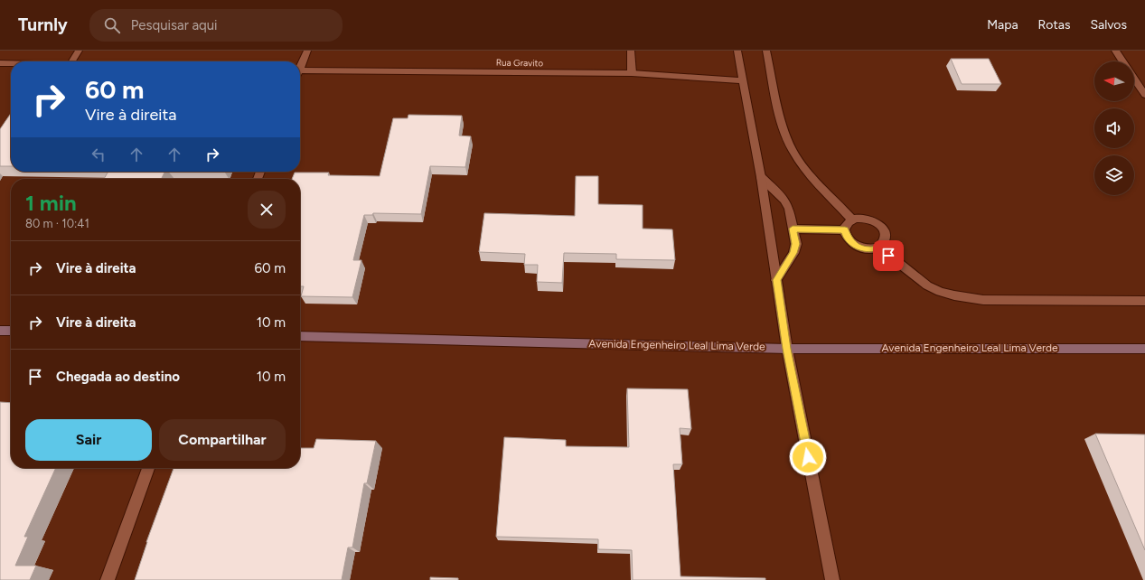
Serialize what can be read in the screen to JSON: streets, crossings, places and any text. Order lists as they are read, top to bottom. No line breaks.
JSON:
{"streets":{"street":["Rua Gravito","Avenida Engenheiro Leal Lima Verde"]},"north":"left","page":{"header":"Turnly","search":"Pesquisar aqui","nav":["Mapa","Rotas","Salvos"],"turn":["60 m","Vire à direita"],"heading":["1 min","80 m · 10:41"],"list":[{"name":"Vire à direita","value":"60 m"},{"name":"Vire à direita","value":"10 m"},{"name":"Chegada ao destino","value":"10 m"}],"buttons":["Sair","Compartilhar"]}}
